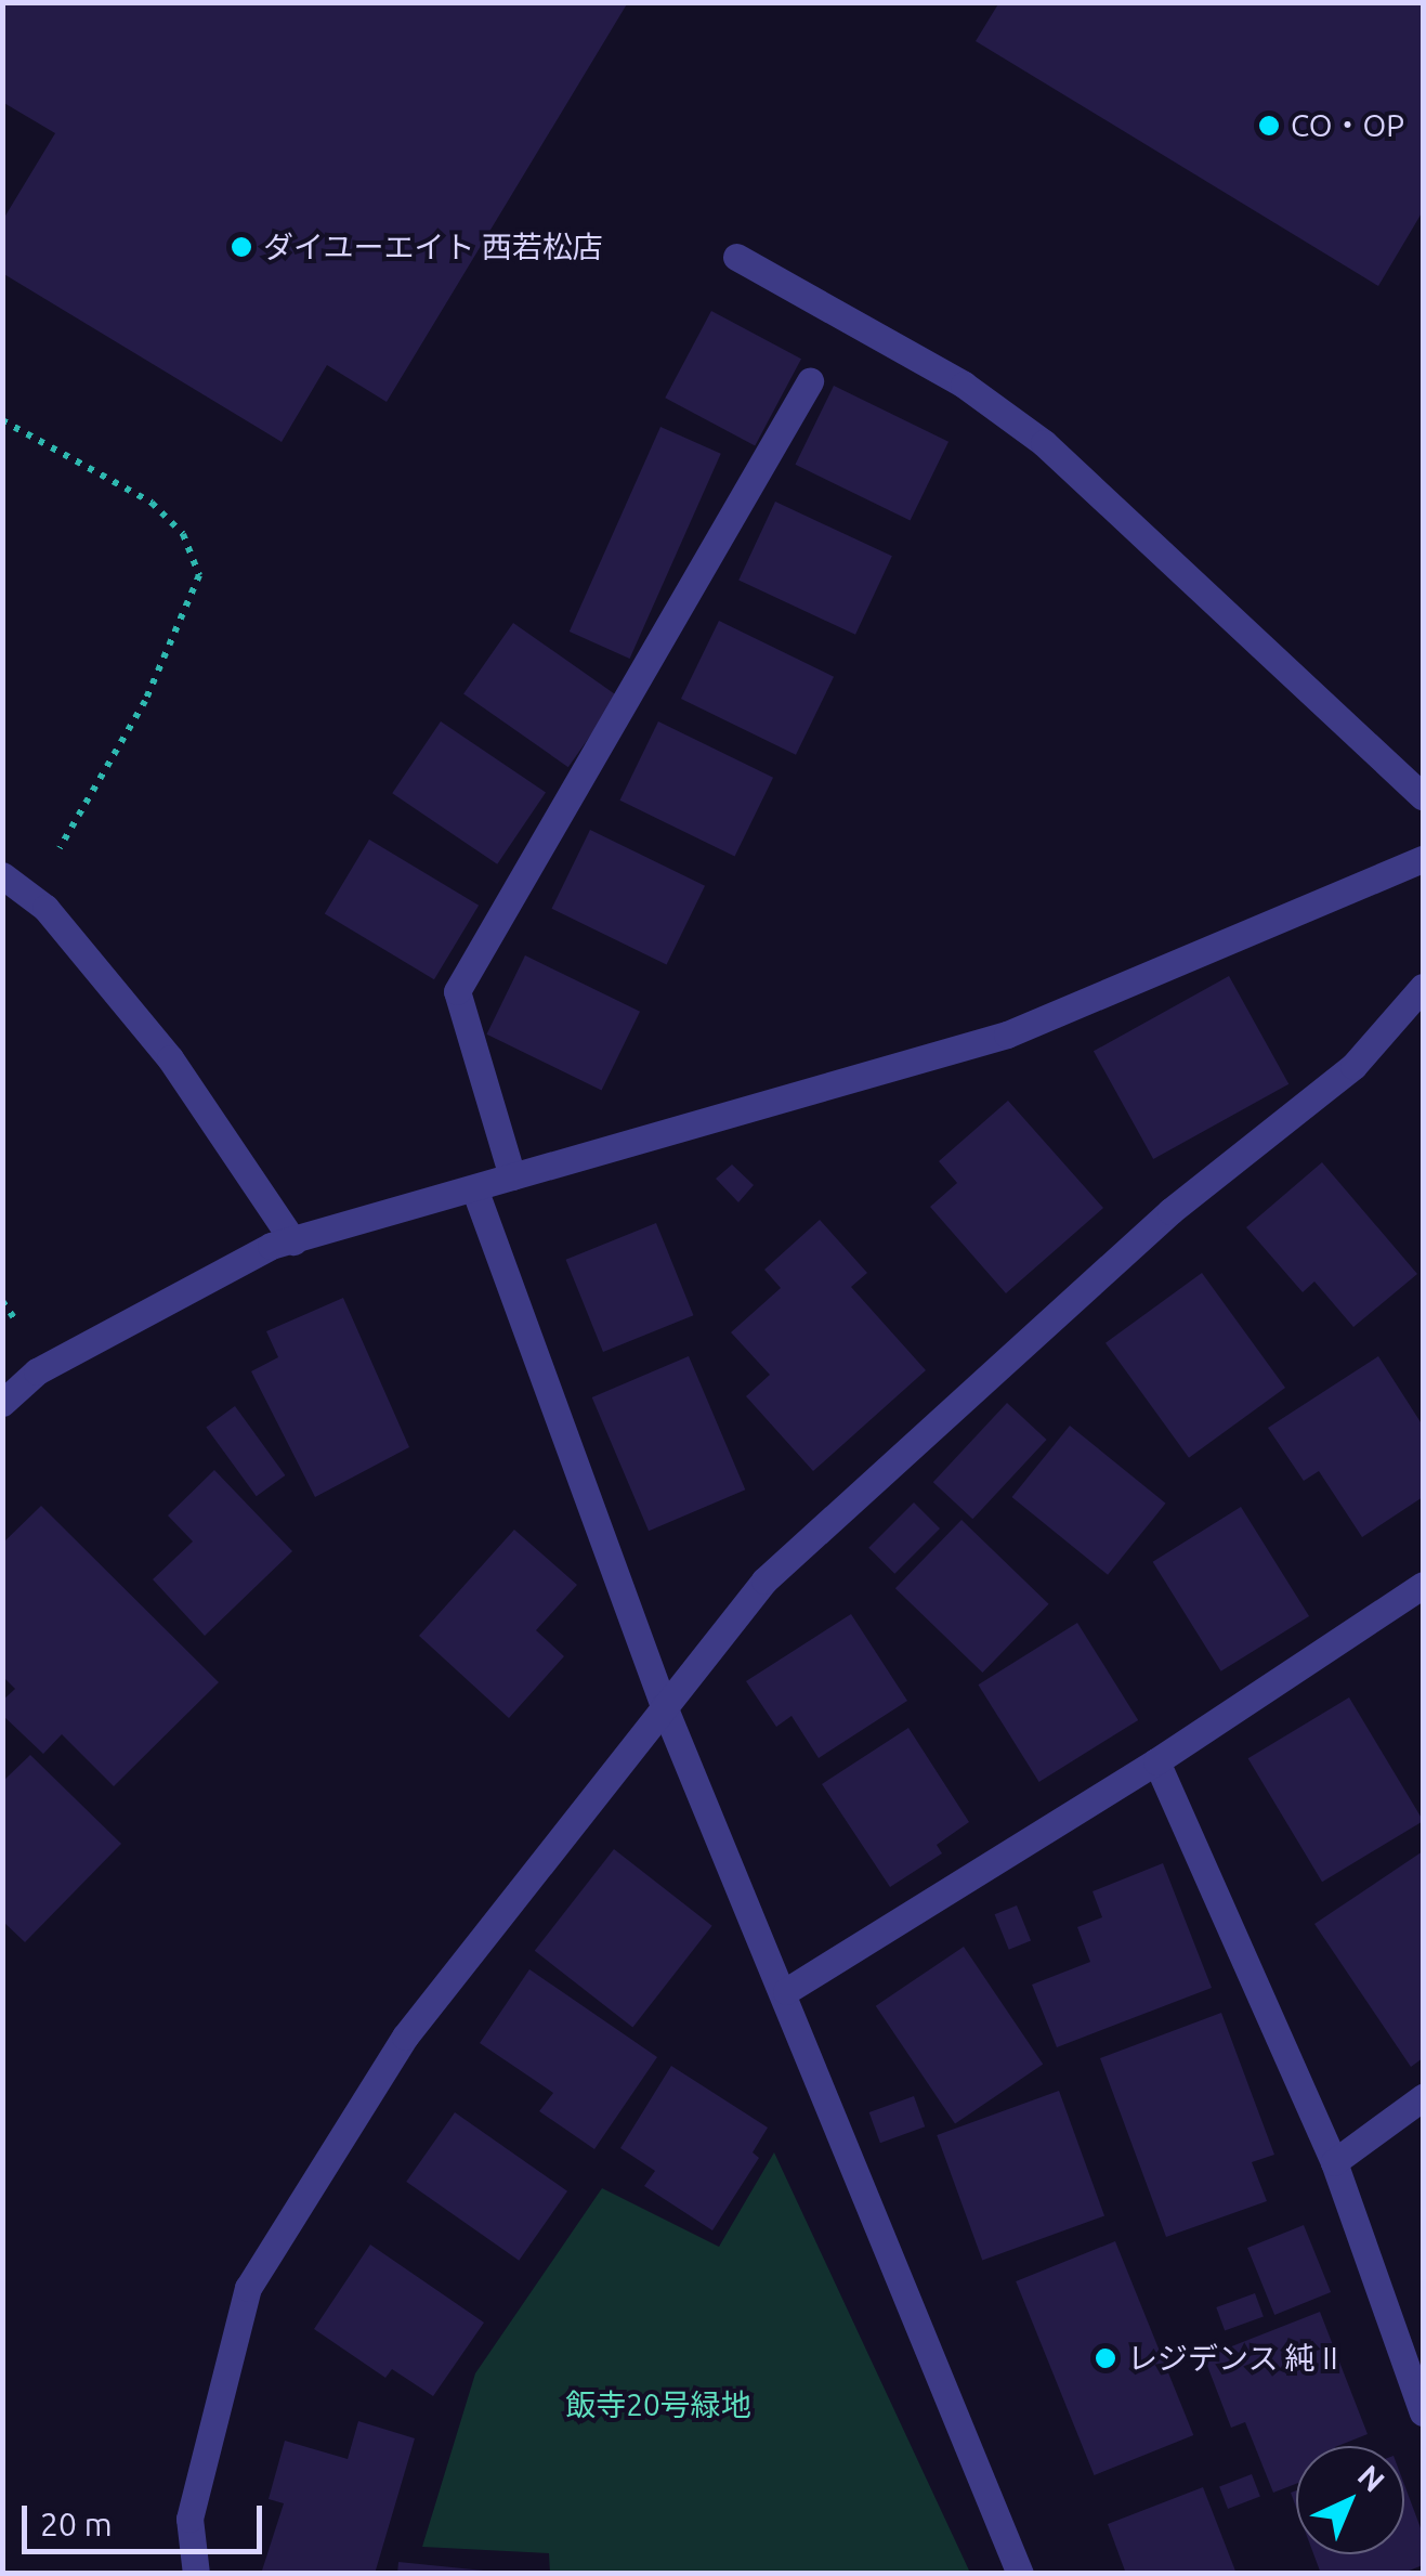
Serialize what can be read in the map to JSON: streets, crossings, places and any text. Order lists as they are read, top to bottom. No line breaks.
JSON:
{"parks":["飯寺20号緑地"],"places":["CO・OP","ダイユーエイト 西若松店","レジデンス 純 II"],"scale_bar":"20 m","north":"top right"}
